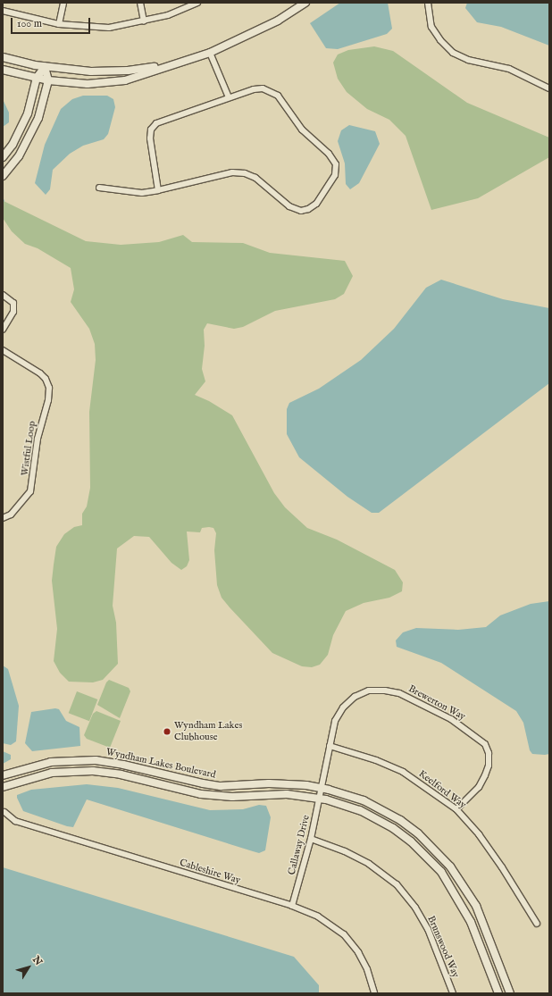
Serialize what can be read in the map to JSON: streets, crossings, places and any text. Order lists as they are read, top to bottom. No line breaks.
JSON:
{"streets":{"street":["Wistful Loop","Brewerton Way","Wyndham Lakes Boulevard","Keelford Way","Callaway Drive","Cableshire Way","Brunswood Way"]},"crossings":[["Brewerton Way","Wyndham Lakes Boulevard"],["Brewerton Way","Keelford Way"],["Brewerton Way","Callaway Drive"],["Wyndham Lakes Boulevard","Callaway Drive"],["Callaway Drive","Cableshire Way"],["Callaway Drive","Brunswood Way"]],"places":["Wyndham Lakes Clubhouse"],"scale_bar":"100 m","north":"top right"}
